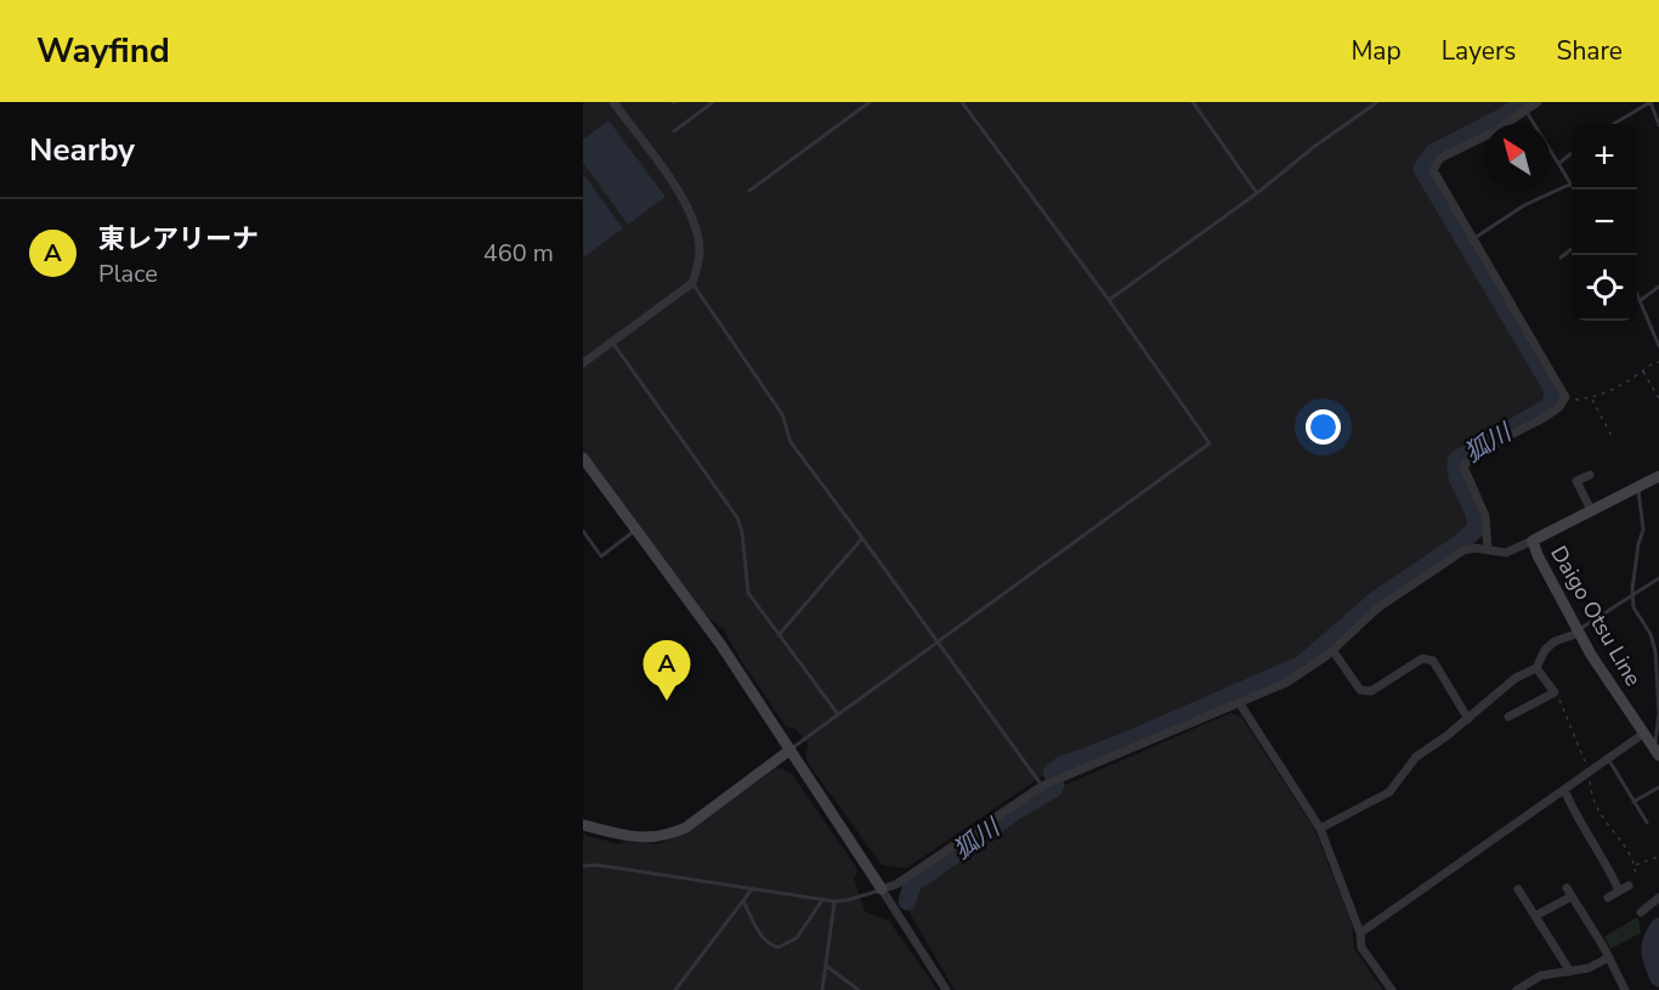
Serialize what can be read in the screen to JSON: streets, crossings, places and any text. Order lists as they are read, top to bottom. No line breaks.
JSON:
{"streets":{"street":["Daigo Otsu Line"]},"water":["狐川"],"north":"top left","page":{"header":"Wayfind","nav":["Map","Layers","Share"],"heading":"Nearby","map_buttons":["+","−"],"list":[{"mark":"A","name":"東レアリーナ","note":"Place","value":"460 m"}],"pins":"A"}}
